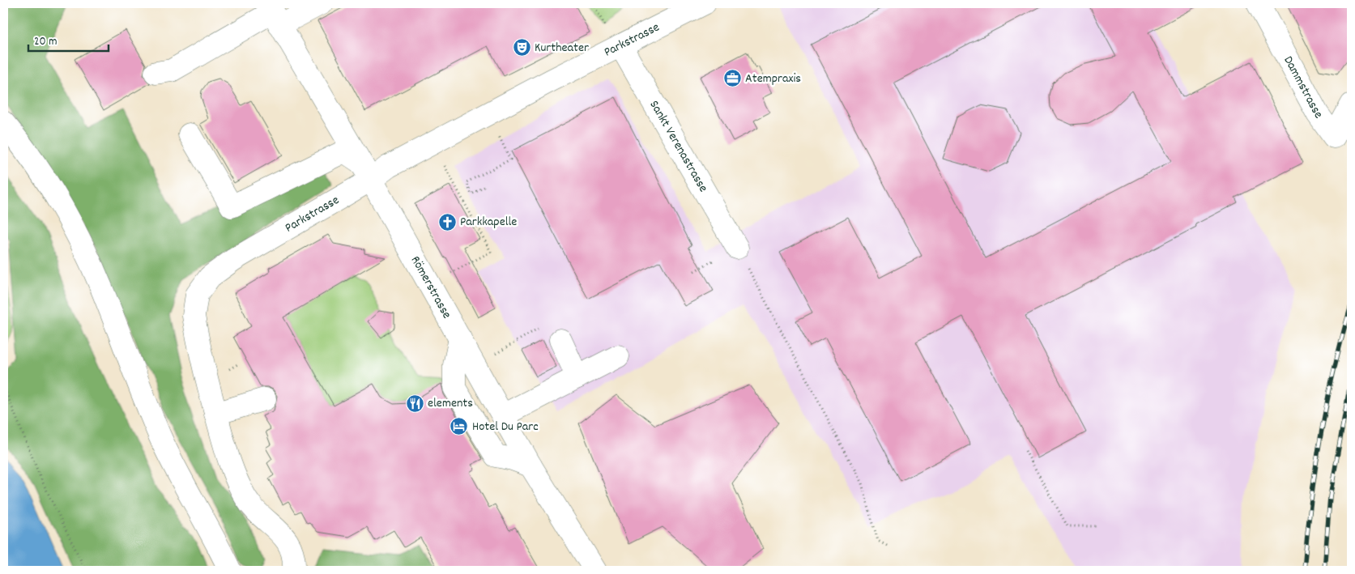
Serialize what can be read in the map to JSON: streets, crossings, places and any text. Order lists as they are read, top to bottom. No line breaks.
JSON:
{"streets":{"street":["Parkstrasse","Dammstrasse","Sankt Verenastrasse","Römerstrasse"]},"crossings":[["Parkstrasse","Sankt Verenastrasse"],["Parkstrasse","Römerstrasse"]],"places":{"theatre":["Kurtheater"],"office":["Atempraxis"],"church":["Parkkapelle"],"restaurant":["elements"],"hotel":["Hotel Du Parc"]},"scale_bar":"20 m"}
